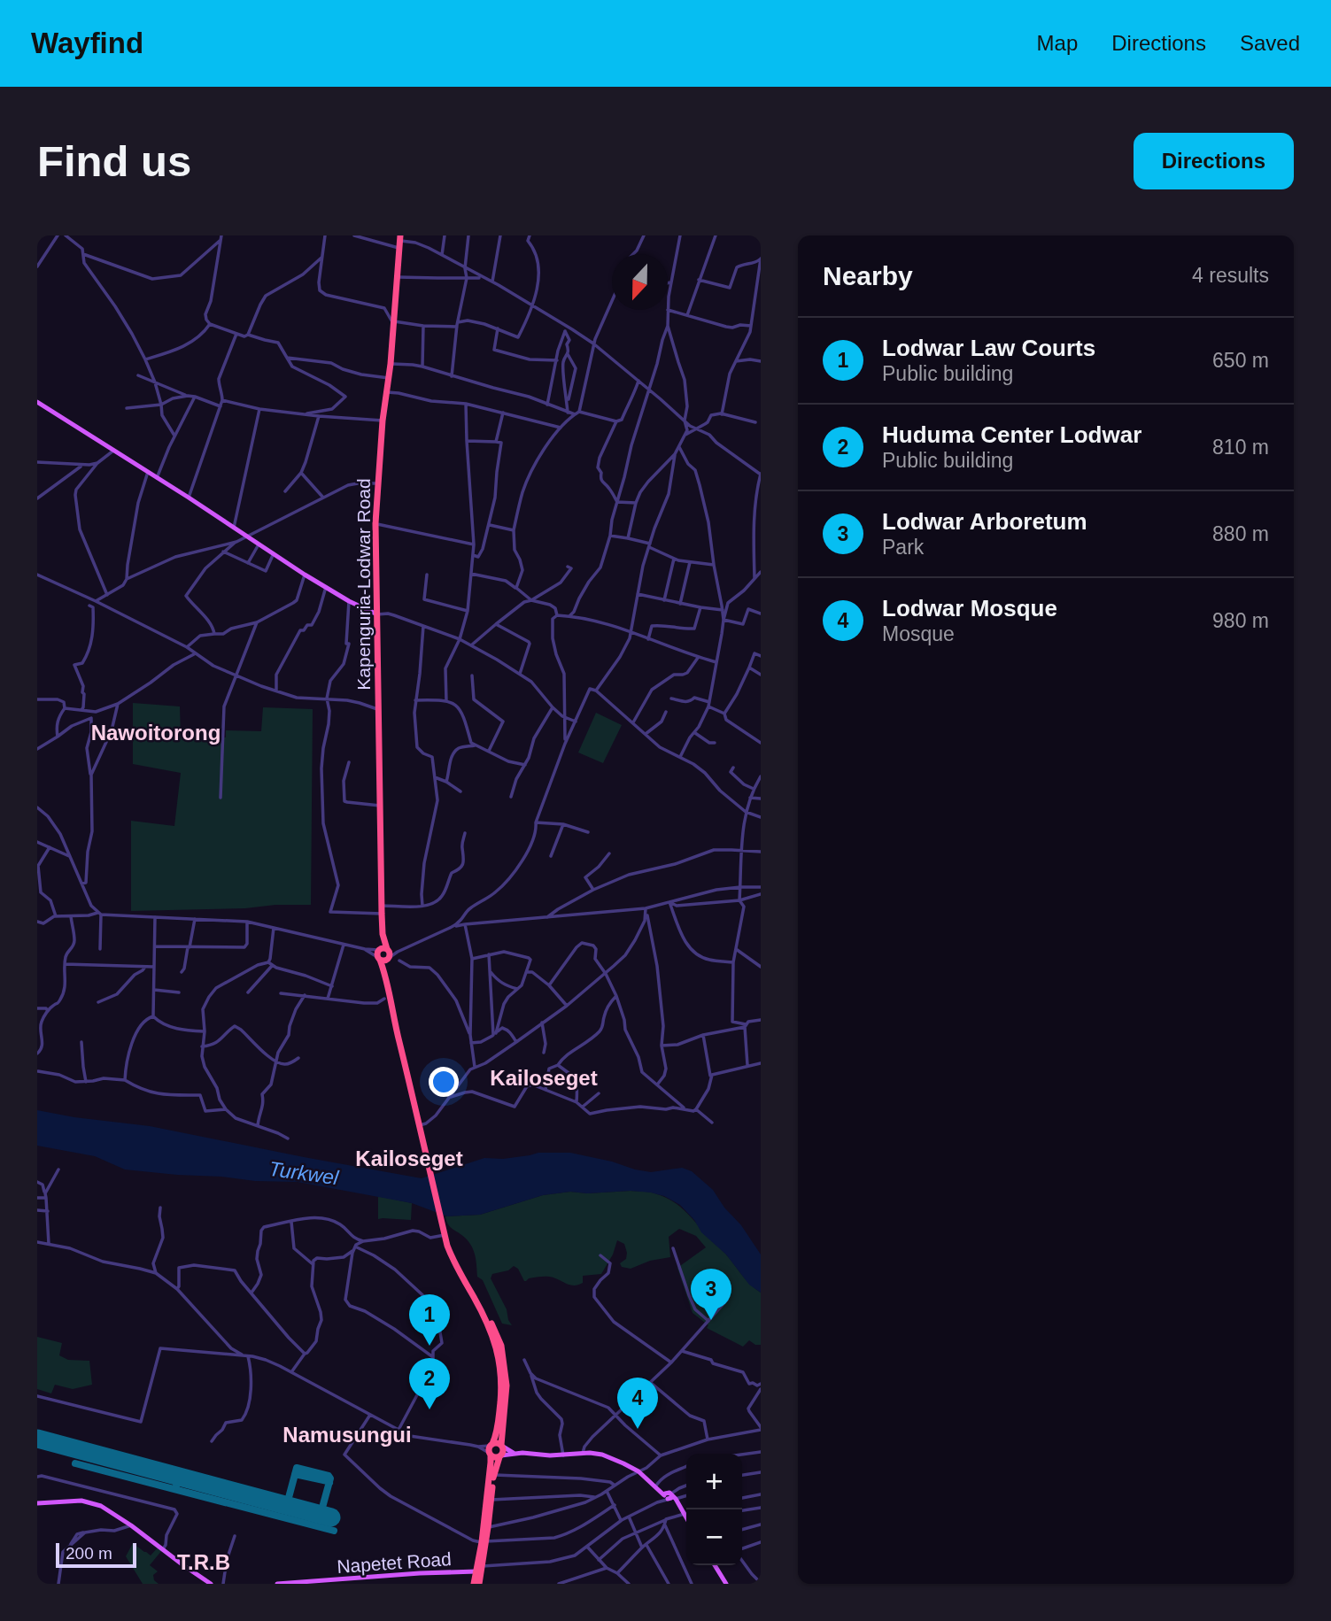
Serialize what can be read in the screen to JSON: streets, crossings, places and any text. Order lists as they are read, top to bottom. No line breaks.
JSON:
{"streets":{"highway":["Kapenguria-Lodwar Road"],"main road":["Napetet Road"]},"districts":["Nawoitorong","Kailoseget","Kailoseget","Namusungui","T.R.B"],"water":["Turkwel"],"scale_bar":"200 m","north":"bottom","page":{"header":"Wayfind","nav":["Map","Directions","Saved"],"buttons":"Directions","title":"Find us","heading":["Nearby","4 results"],"list":[{"mark":"1","name":"Lodwar Law Courts","note":"Public building","value":"650 m"},{"mark":"2","name":"Huduma Center Lodwar","note":"Public building","value":"810 m"},{"mark":"3","name":"Lodwar Arboretum","note":"Park","value":"880 m"},{"mark":"4","name":"Lodwar Mosque","note":"Mosque","value":"980 m"}],"pins":["3","1","2","4"],"map_buttons":["+","−"],"scale":"200 m"}}
